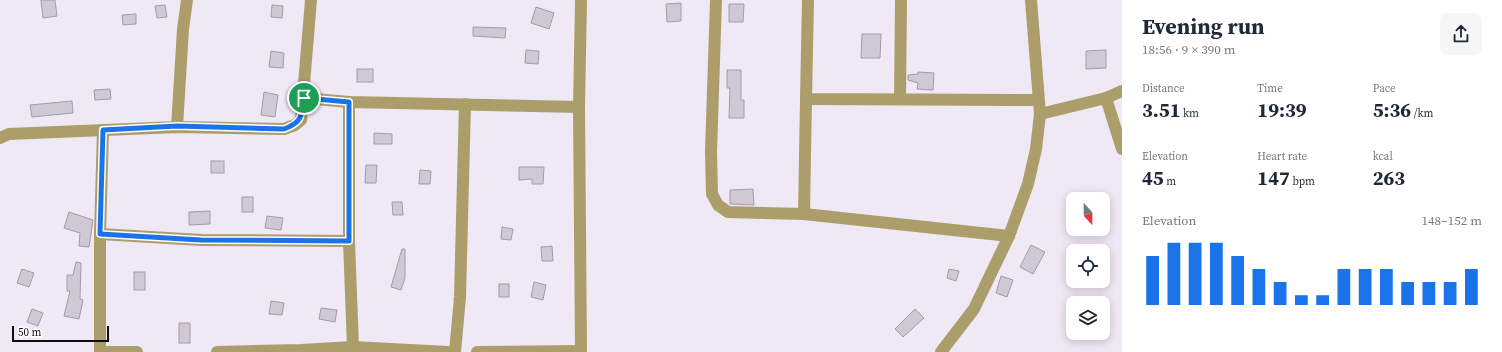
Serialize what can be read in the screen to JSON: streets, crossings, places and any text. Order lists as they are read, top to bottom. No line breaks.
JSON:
{"scale_bar":"50 m","north":"bottom","page":{"heading":["Evening run","18:56 · 9 × 390 m"],"stats":[["Distance","3.51 km"],["Time","19:39"],["Pace","5:36 /km"],["Elevation","45 m"],["Heart rate","147 bpm"],["kcal","263"]],"chart":["Elevation","148–152 m"],"scale":"50 m"}}
